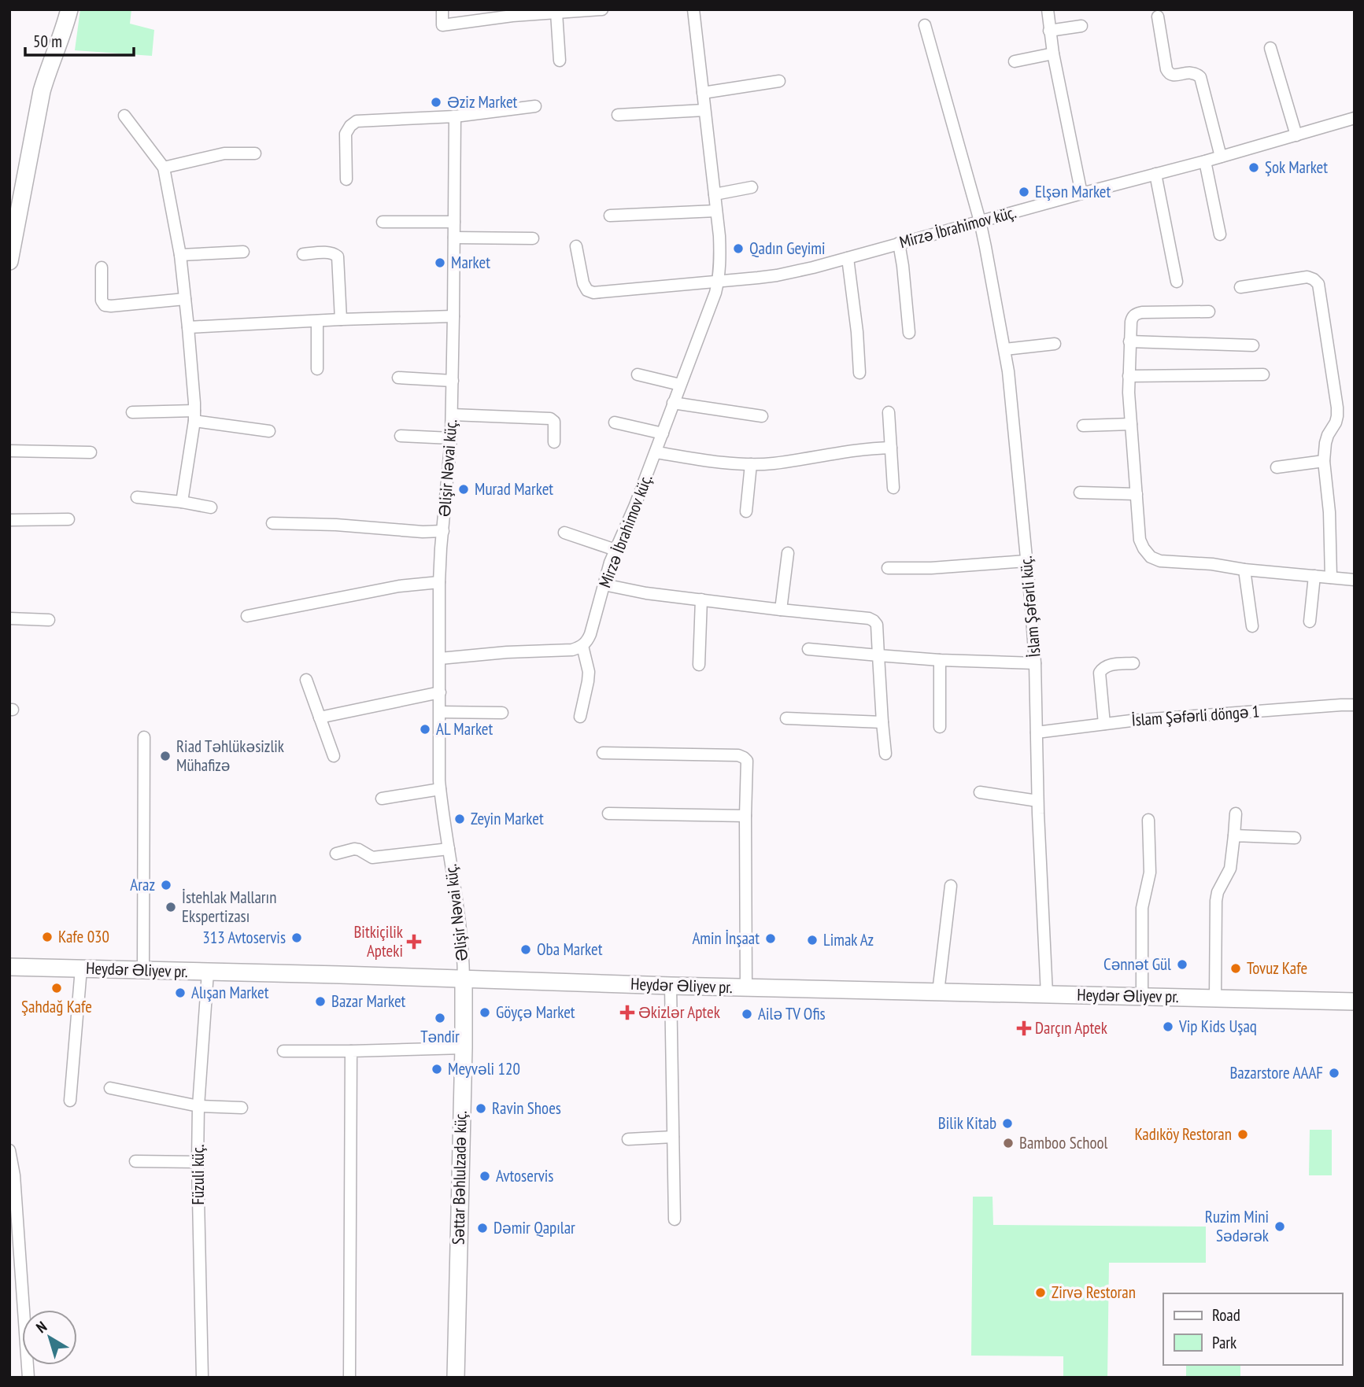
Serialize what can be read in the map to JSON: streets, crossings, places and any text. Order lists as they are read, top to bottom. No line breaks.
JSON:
{"streets":{"main road":["Heydər Əliyev pr.","Səttar Bəhlulzadə küç."],"street":["Mirzə İbrahimov küç.","Əlişir Nəvai küç.","İslam Şəfərli küç.","İslam Şəfərli döngə 1","Füzuli küç."]},"crossings":[["Mirzə İbrahimov küç.","İslam Şəfərli küç."],["Əlişir Nəvai küç.","Heydər Əliyev pr."],["Əlişir Nəvai küç.","Səttar Bəhlulzadə küç."],["İslam Şəfərli küç.","İslam Şəfərli döngə 1"],["İslam Şəfərli küç.","Heydər Əliyev pr."],["Heydər Əliyev pr.","Füzuli küç."],["Heydər Əliyev pr.","Səttar Bəhlulzadə küç."]],"places":{"other":["Əziz Market","Şok Market","Elşən Market","Qadın Geyimi","Market","Murad Market","AL Market","Riad Təhlükəsizlik Mühafizə","Zeyin Market","Araz","İstehlak Malların Ekspertizası","Kafe 030","313 Avtoservis","Amin İnşaat","Limak Az","Oba Market","Cənnət Gül","Tovuz Kafe","Şahdağ Kafe","Alışan Market","Bazar Market","Göyçə Market","Ailə TV Ofis","Təndir","Vip Kids Uşaq","Meyvəli 120","Bazarstore AAAF","Ravin Shoes","Bilik Kitab","Kadıköy Restoran","Bamboo School","Avtoservis","Ruzim Mini Sədərək","Dəmir Qapılar","Zirvə Restoran"],"health":["Bitkiçilik Apteki","Əkizlər Aptek","Darçın Aptek"]},"legend":["Road","Park"],"scale_bar":"50 m","north":"top left"}
